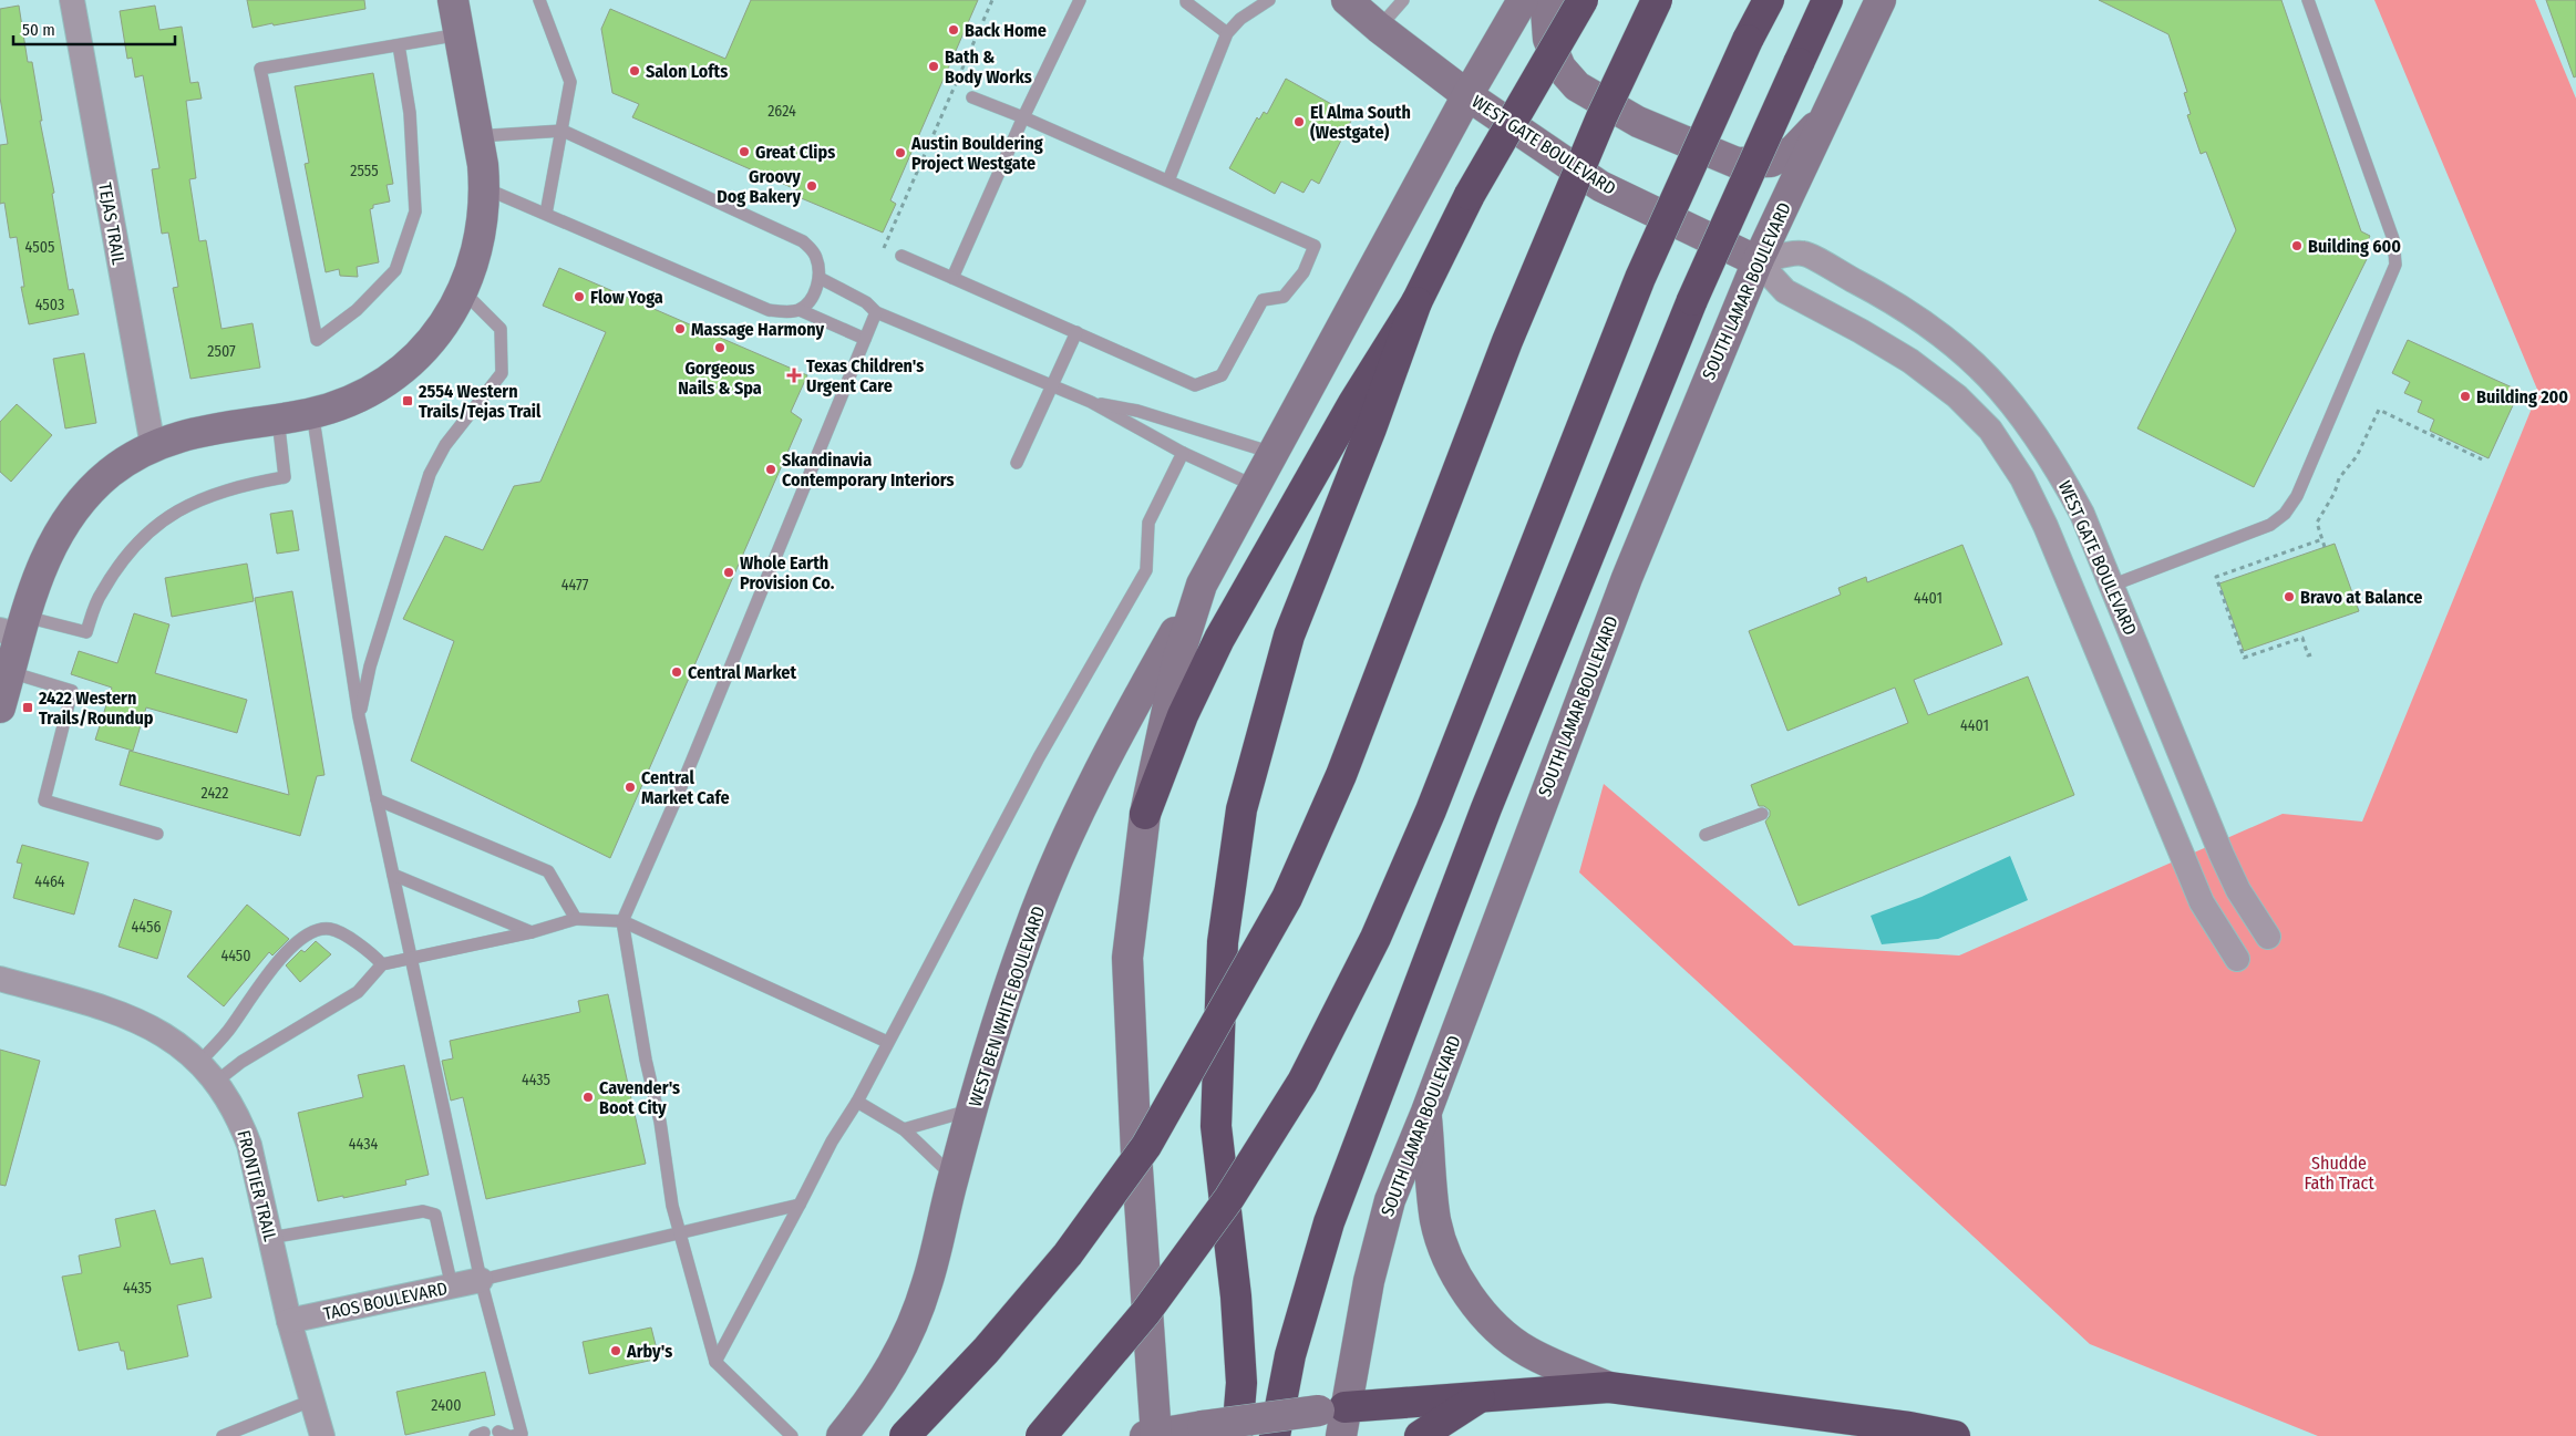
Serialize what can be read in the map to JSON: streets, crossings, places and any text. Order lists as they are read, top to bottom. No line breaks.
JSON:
{"streets":{"main road":["WEST GATE BOULEVARD","SOUTH LAMAR BOULEVARD","WEST BEN WHITE BOULEVARD"],"street":["TEJAS TRAIL","FRONTIER TRAIL","TAOS BOULEVARD"]},"crossings":[["WEST GATE BOULEVARD","SOUTH LAMAR BOULEVARD"],["FRONTIER TRAIL","TAOS BOULEVARD"]],"parks":["Shudde Fath Tract"],"places":{"other":["Back Home","Bath & Body Works","Salon Lofts","El Alma South (Westgate)","Great Clips","Austin Bouldering Project Westgate","Groovy Dog Bakery","Building 600","Flow Yoga","Massage Harmony","Gorgeous Nails & Spa","Building 200","Skandinavia Contemporary Interiors","Whole Earth Provision Co.","Bravo at Balance","Central Market","Central Market Cafe","Cavender's Boot City","Arby's"],"health":["Texas Children's Urgent Care"],"transit":["2554 Western Trails/Tejas Trail","2422 Western Trails/Roundup"]},"house_numbers":["2624","2555","4505","4503","2507","4477","4401","4401","2422","4464","4456","4450","4435","4434","4435","2400"],"scale_bar":"50 m"}
